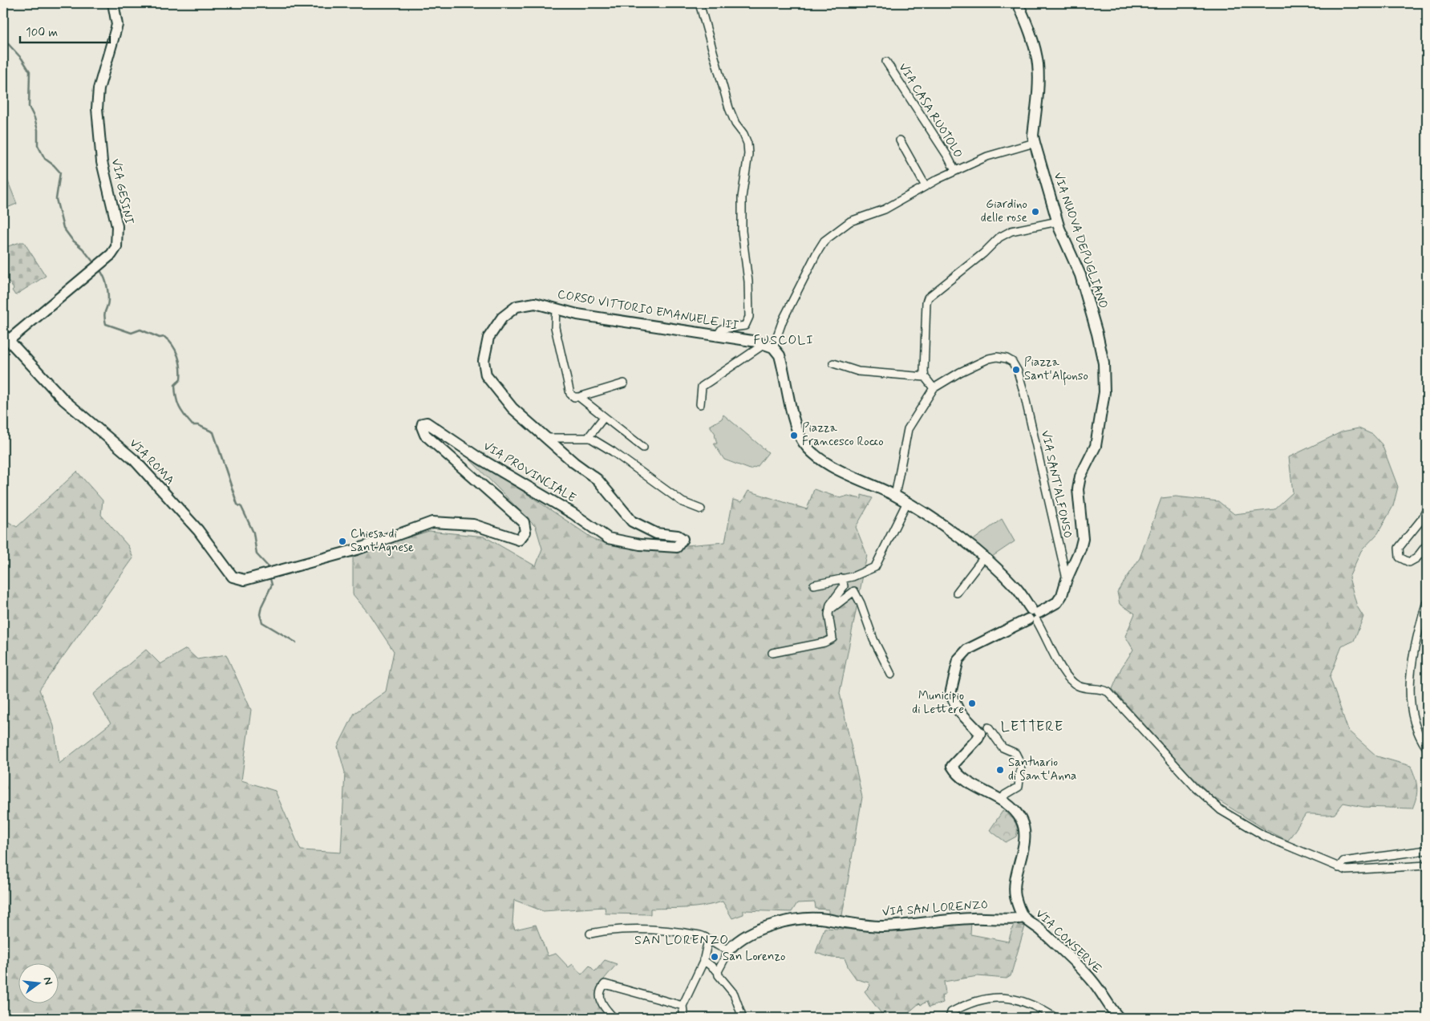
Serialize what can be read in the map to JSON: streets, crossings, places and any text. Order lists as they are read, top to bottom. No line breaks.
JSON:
{"streets":{"street":["VIA CASA RUOTOLO","VIA GESINI","VIA NUOVA DEPUGLIANO","CORSO VITTORIO EMANUELE III","VIA ROMA","VIA PROVINCIALE","VIA SANT'ALFONSO","VIA SAN LORENZO","VIA CONSERVE"]},"crossings":[["VIA CASA RUOTOLO","VIA NUOVA DEPUGLIANO"],["VIA CASA RUOTOLO","CORSO VITTORIO EMANUELE III"],["VIA GESINI","VIA ROMA"],["VIA NUOVA DEPUGLIANO","VIA SANT'ALFONSO"],["CORSO VITTORIO EMANUELE III","VIA PROVINCIALE"],["VIA ROMA","VIA PROVINCIALE"],["VIA SAN LORENZO","VIA CONSERVE"]],"districts":["FUSCOLI","LETTERE","SAN LORENZO"],"places":["Giardino delle rose","Piazza Sant'Alfonso","Piazza Francesco Rocco","Chiesa di Sant'Agnese","Municipio di Lettere","Santuario di Sant'Anna","San Lorenzo"],"scale_bar":"100 m","north":"right"}
